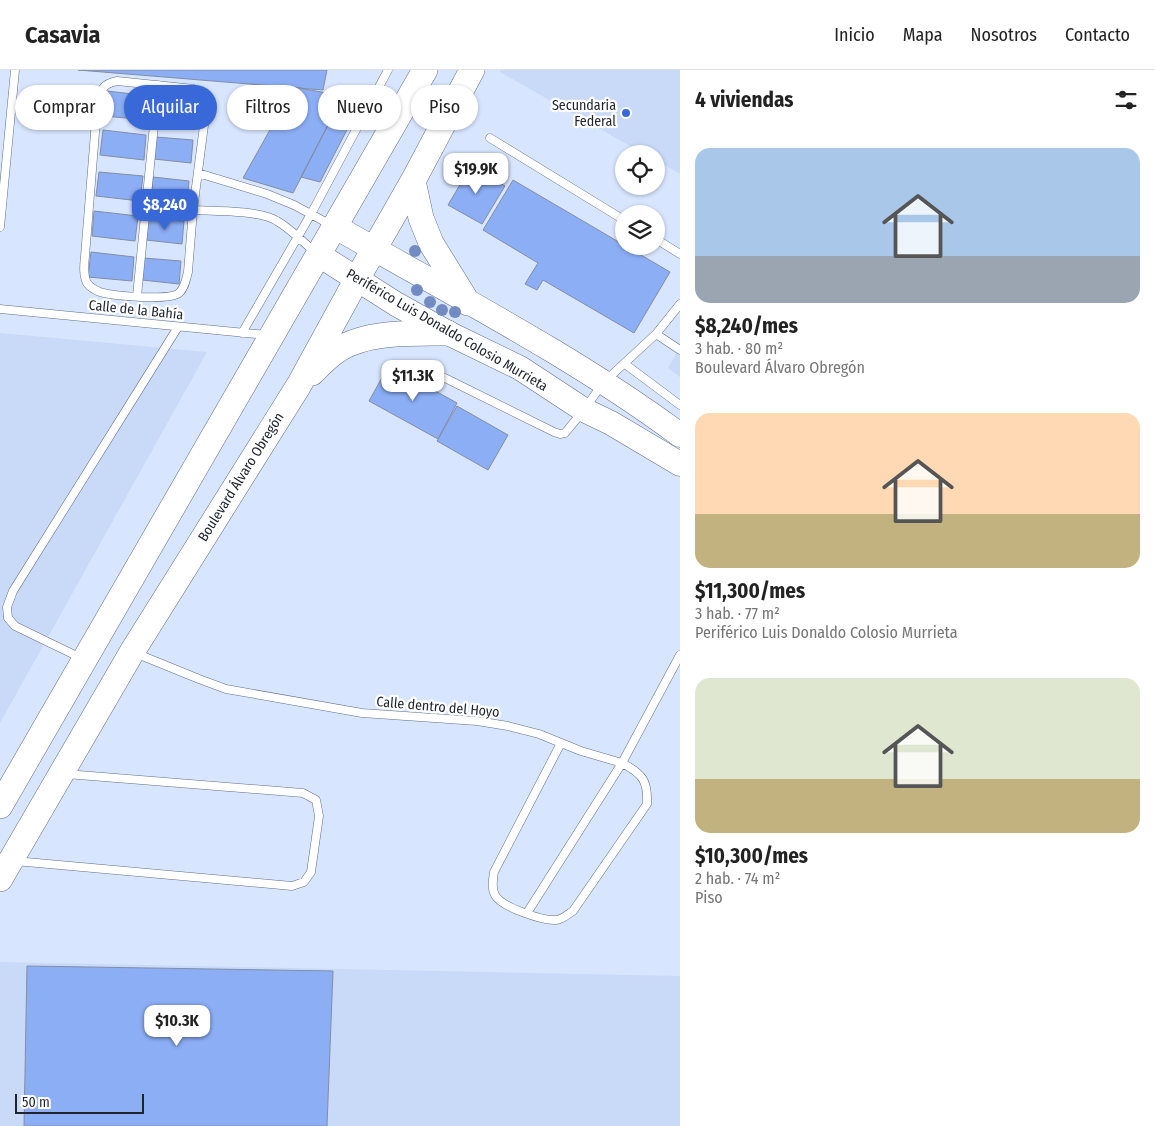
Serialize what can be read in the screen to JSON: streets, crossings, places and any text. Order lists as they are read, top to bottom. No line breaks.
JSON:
{"streets":{"highway":["Boulevard Álvaro Obregón"],"main road":["Periférico Luis Donaldo Colosio Murrieta"],"lane":["Calle de la Bahía","Calle dentro del Hoyo"]},"crossings":[["Periférico Luis Donaldo Colosio Murrieta","Boulevard Álvaro Obregón"],["Boulevard Álvaro Obregón","Calle dentro del Hoyo"]],"places":["Secundaria Federal"],"scale_bar":"50 m","page":{"header":"Casavia","nav":["Inicio","Mapa","Nosotros","Contacto"],"heading":"4 viviendas","chip":["Comprar","Alquilar","Filtros","Nuevo","Piso"],"list":[{"name":"$8,240/mes","note":"3 hab. · 80 m² · Boulevard Álvaro Obregón"},{"name":"$11,300/mes","note":"3 hab. · 77 m² · Periférico Luis Donaldo Colosio Murrieta"},{"name":"$10,300/mes","note":"2 hab. · 74 m² · Piso"}],"price":["$19.9K","$8,240","$11.3K","$10.3K"],"scale":"50 m"}}
